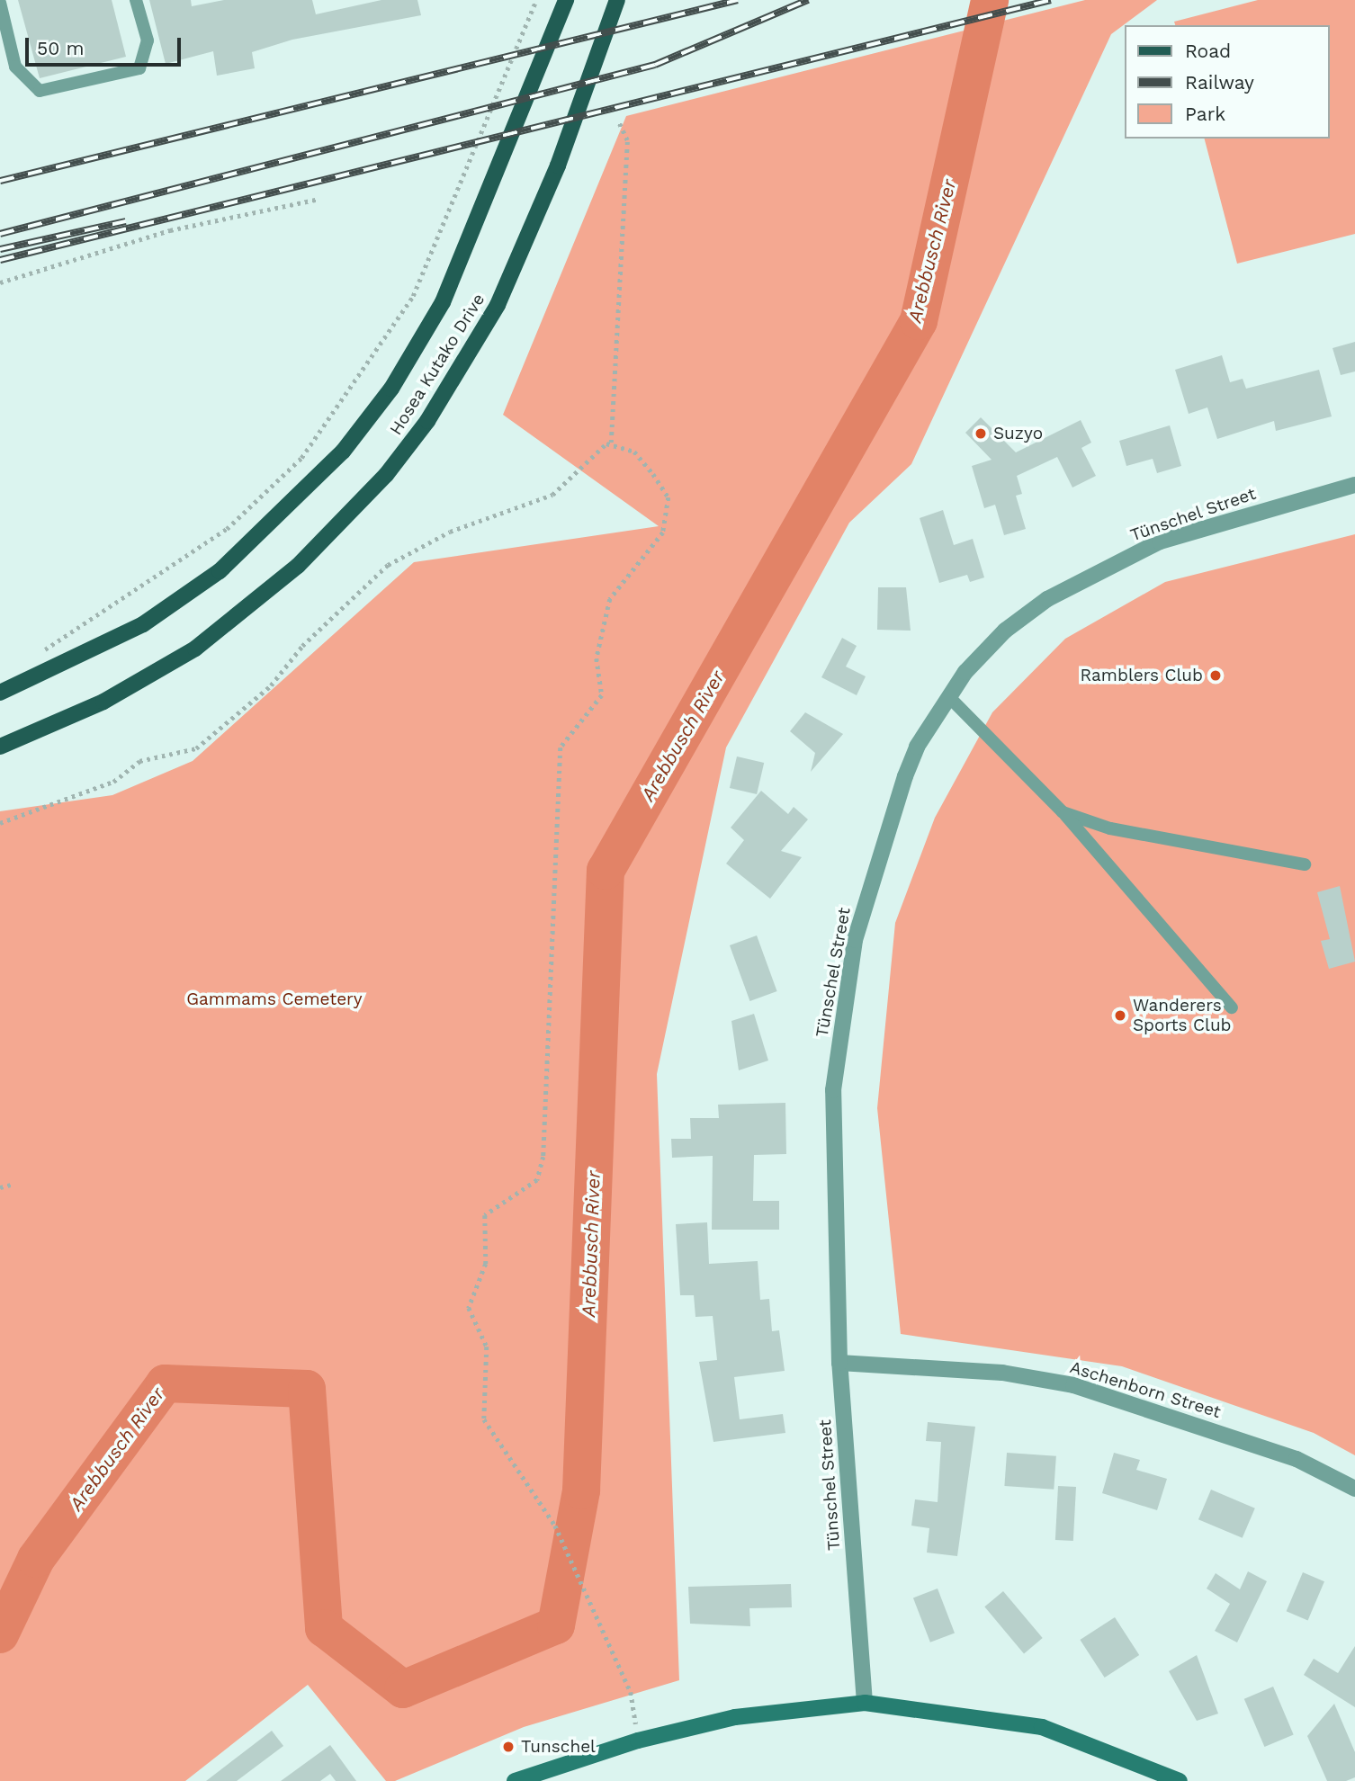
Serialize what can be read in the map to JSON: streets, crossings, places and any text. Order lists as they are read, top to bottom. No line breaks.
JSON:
{"streets":{"main road":["Hosea Kutako Drive"],"street":["Tünschel Street","Aschenborn Street"]},"crossings":[["Tünschel Street","Aschenborn Street"]],"water":["Arebbusch River"],"parks":["Gammams Cemetery"],"places":["Suzyo","Ramblers Club","Wanderers Sports Club","Tunschel"],"legend":["Road","Railway","Park"],"scale_bar":"50 m"}
